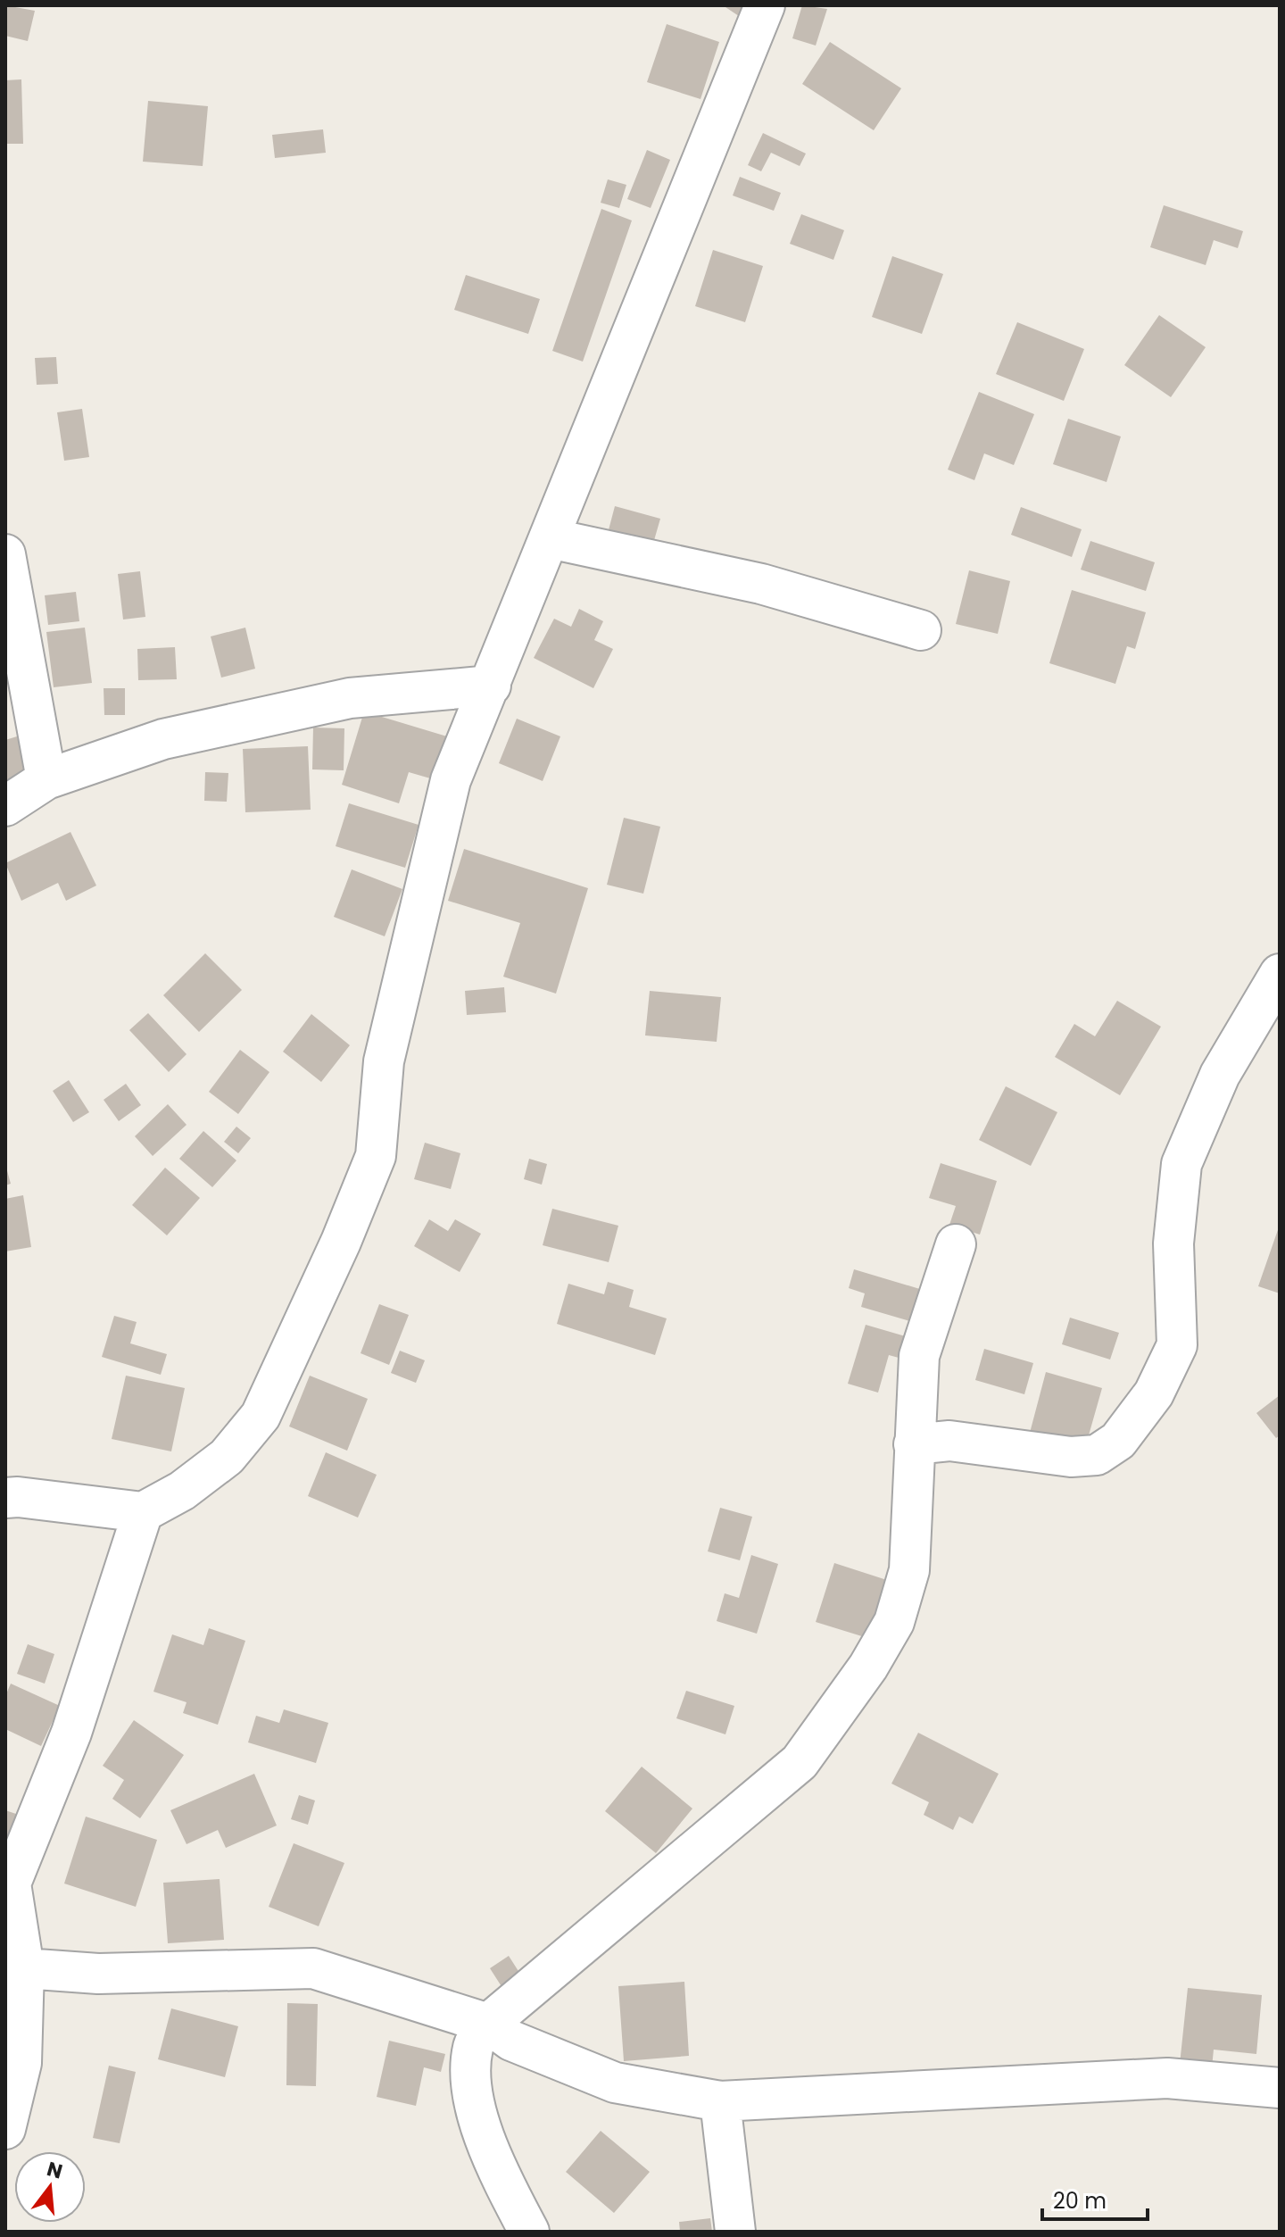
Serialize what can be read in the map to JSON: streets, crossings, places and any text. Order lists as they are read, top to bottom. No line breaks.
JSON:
{"scale_bar":"20 m","north":"top"}
